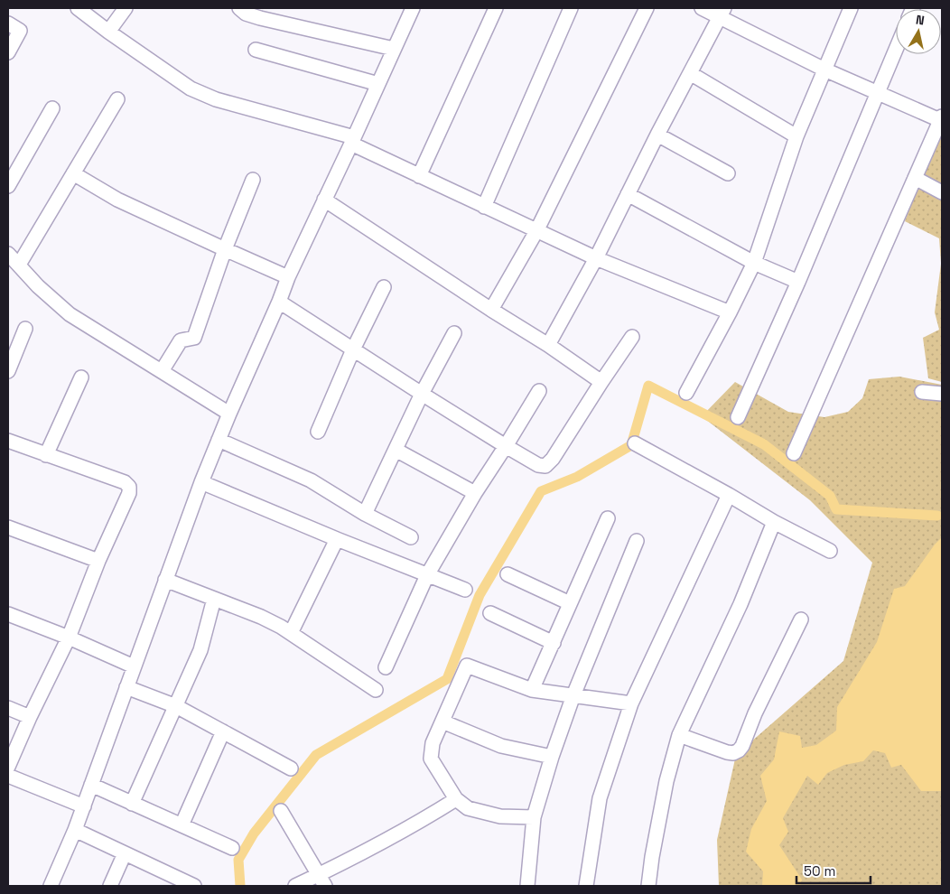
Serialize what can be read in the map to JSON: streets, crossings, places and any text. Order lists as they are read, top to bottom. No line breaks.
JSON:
{"scale_bar":"50 m","north":"top"}
